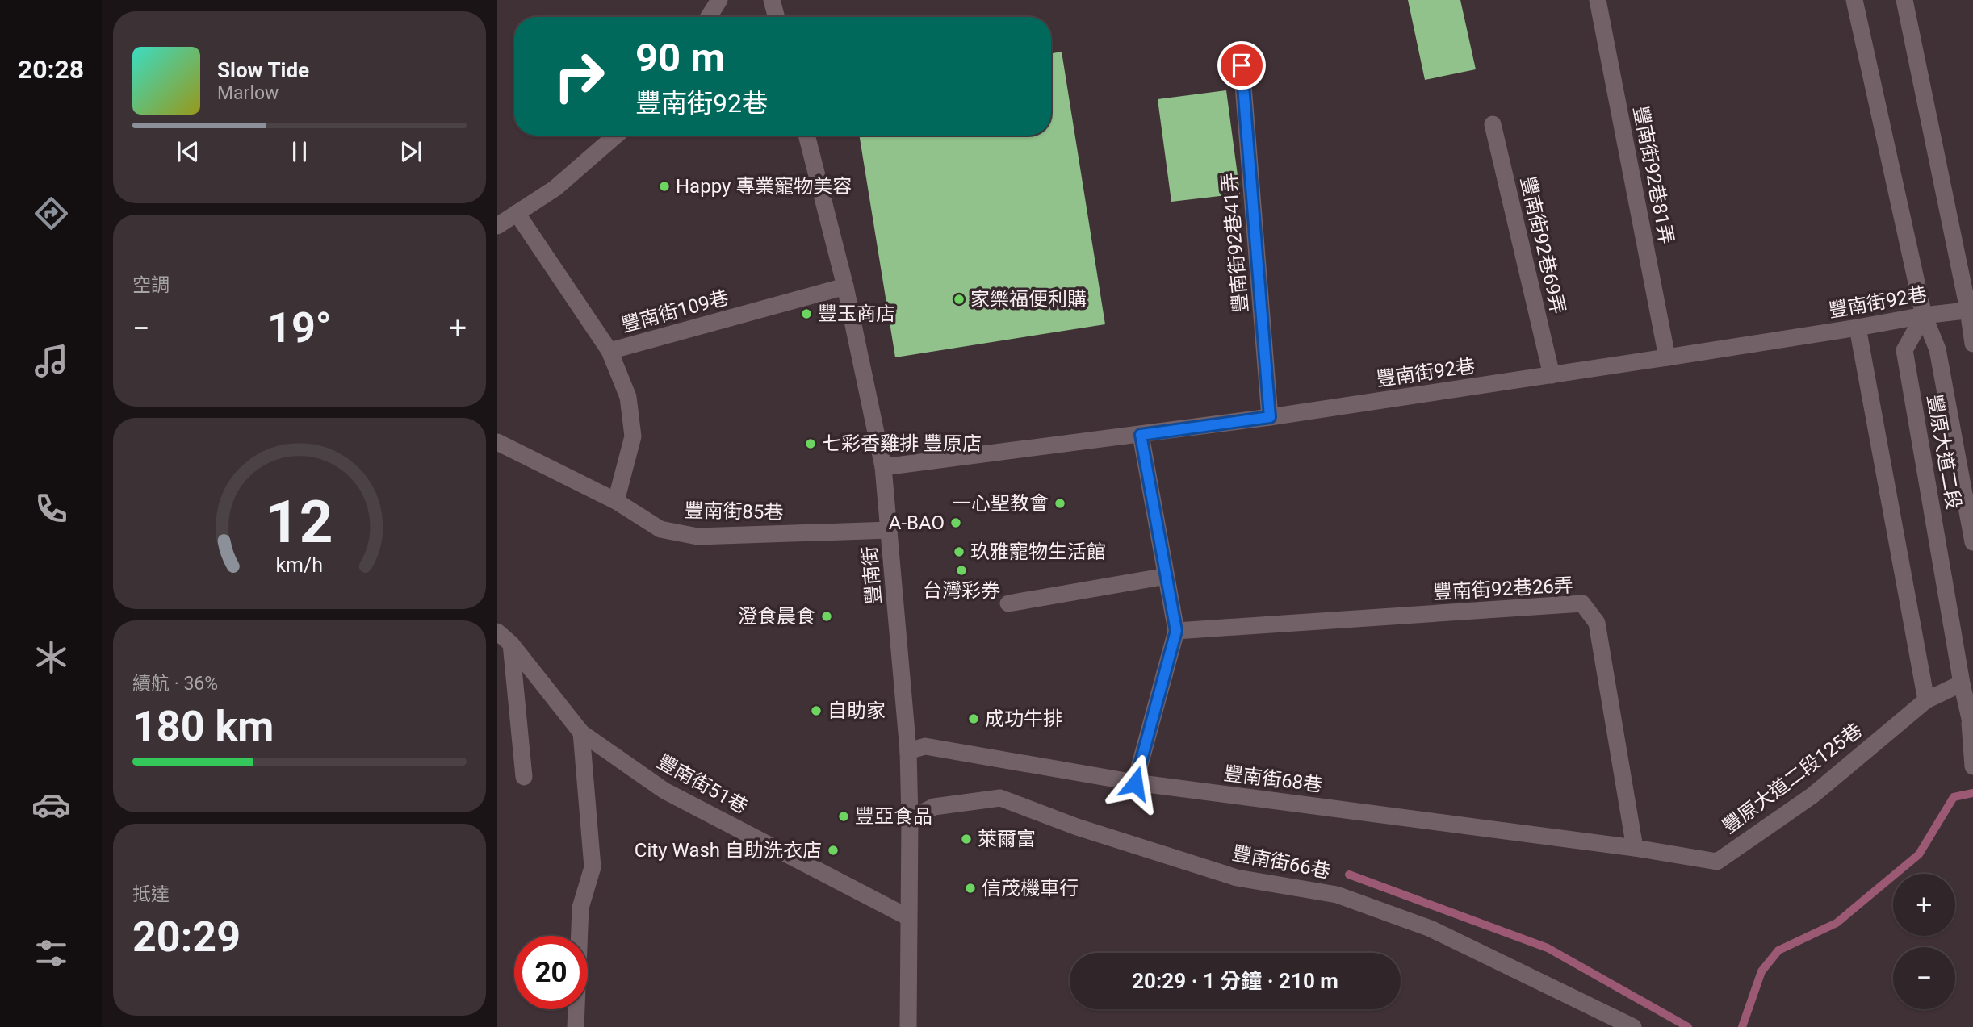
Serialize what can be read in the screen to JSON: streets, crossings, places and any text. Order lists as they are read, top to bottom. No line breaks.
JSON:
{"streets":{"street":["豐南街92巷81弄","豐南街92巷41弄","豐南街92巷69弄","豐南街92巷","豐南街109巷","豐原大道二段","豐南街85巷","豐南街","豐南街92巷26弄","豐原大道二段125巷","豐南街68巷","豐南街51巷","豐南街66巷"]},"crossings":[["豐南街92巷81弄","豐南街92巷"],["豐南街92巷41弄","豐南街92巷"],["豐南街92巷69弄","豐南街92巷"],["豐南街92巷","豐原大道二段"],["豐南街92巷","豐南街"],["豐南街109巷","豐南街"],["豐原大道二段","豐原大道二段125巷"],["豐南街85巷","豐南街"],["豐南街","豐南街68巷"],["豐南街","豐南街51巷"],["豐南街","豐南街66巷"],["豐南街92巷26弄","豐原大道二段125巷"],["豐南街92巷26弄","豐南街68巷"],["豐原大道二段125巷","豐南街68巷"]],"places":["Happy 專業寵物美容","家樂福便利購","豐玉商店","七彩香雞排 豐原店","一心聖教會","A-BAO","玖雅寵物生活館","台灣彩券","澄食晨食","自助家","成功牛排","豐亞食品","萊爾富","City Wash 自助洗衣店","信茂機車行"],"page":{"tabs":"20:28","turn":["90 m","豐南街92巷"],"song":["Slow Tide","Marlow"],"tile":["空調",["續航 · 36%","180 km"],["抵達","20:29"]],"heat":["−","19°","+"],"map_buttons":["+","−"],"limit":"20","trip":"20:29 · 1 分鐘 · 210 m","gauge":["12","km/h"]}}
